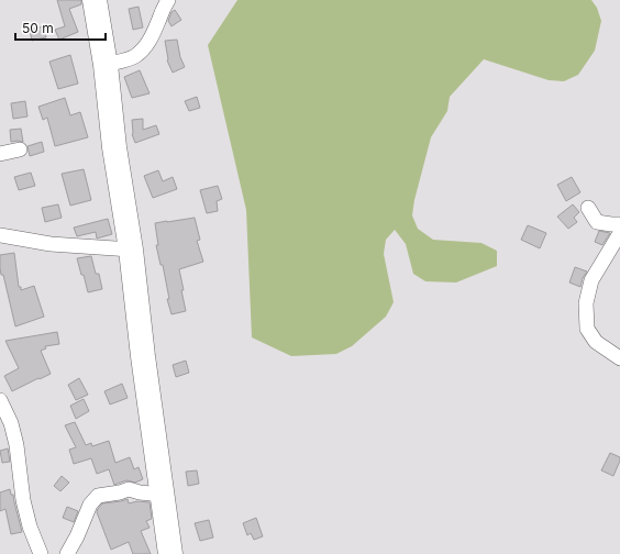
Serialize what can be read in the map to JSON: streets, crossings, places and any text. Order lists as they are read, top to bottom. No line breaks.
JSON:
{"scale_bar":"50 m"}
